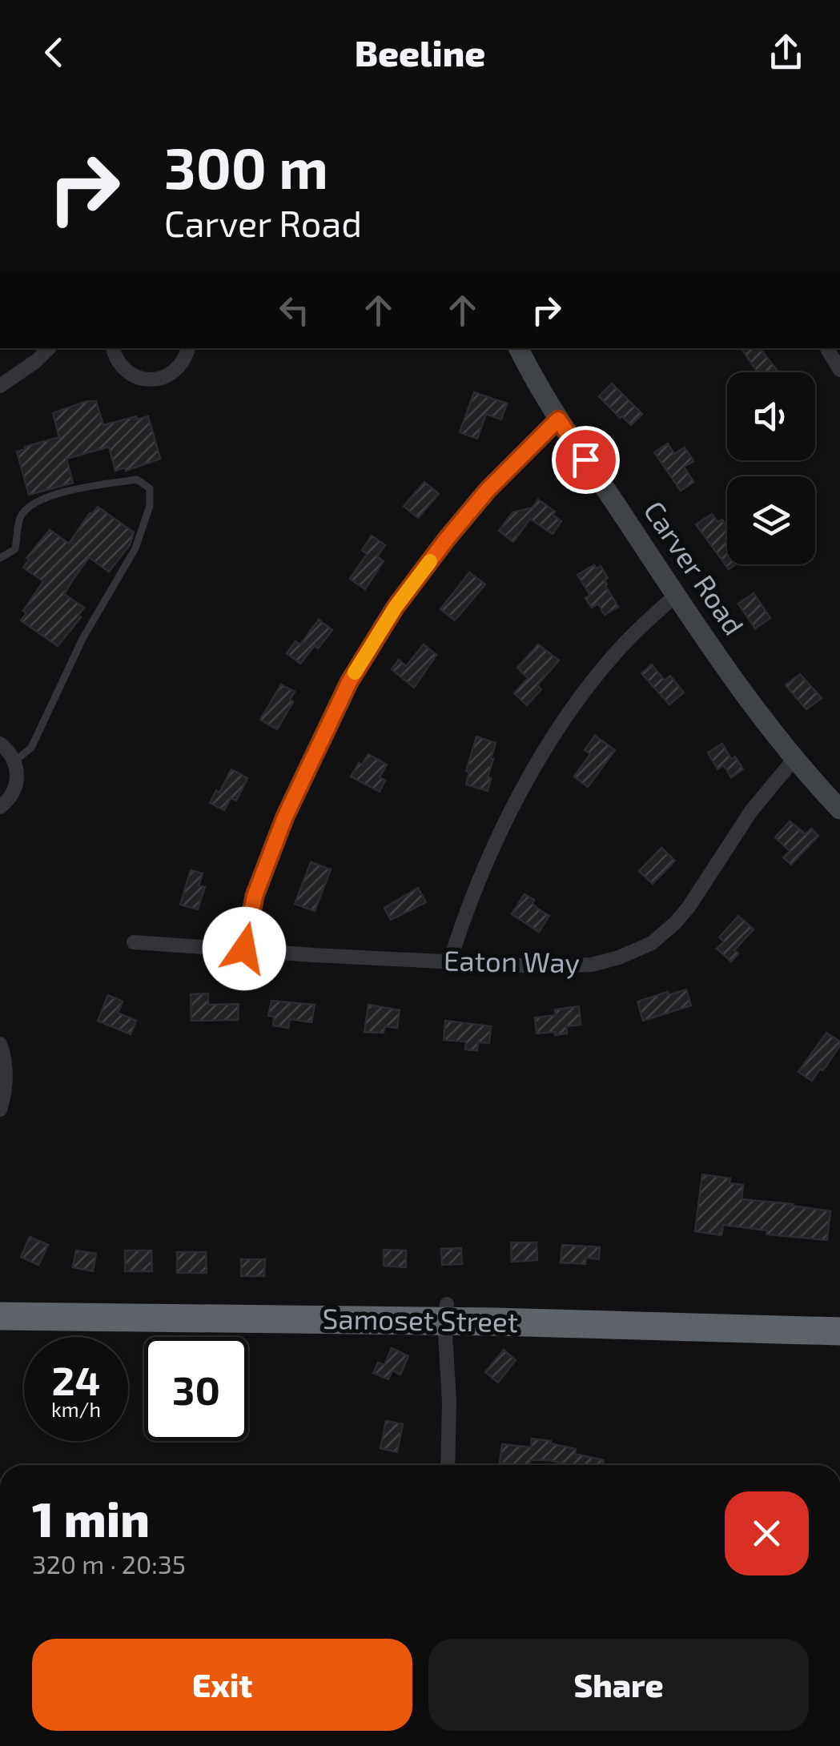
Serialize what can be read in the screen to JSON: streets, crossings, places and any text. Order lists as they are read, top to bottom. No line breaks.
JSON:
{"streets":{"highway":["Samoset Street"],"street":["Carver Road","Eaton Way"]},"crossings":[["Carver Road","Eaton Way"]],"page":{"header":"Beeline","turn":["300 m","Carver Road"],"speed":"24 km/h","limit":"30","heading":["1 min","320 m · 20:35"],"buttons":["Exit","Share"]}}
